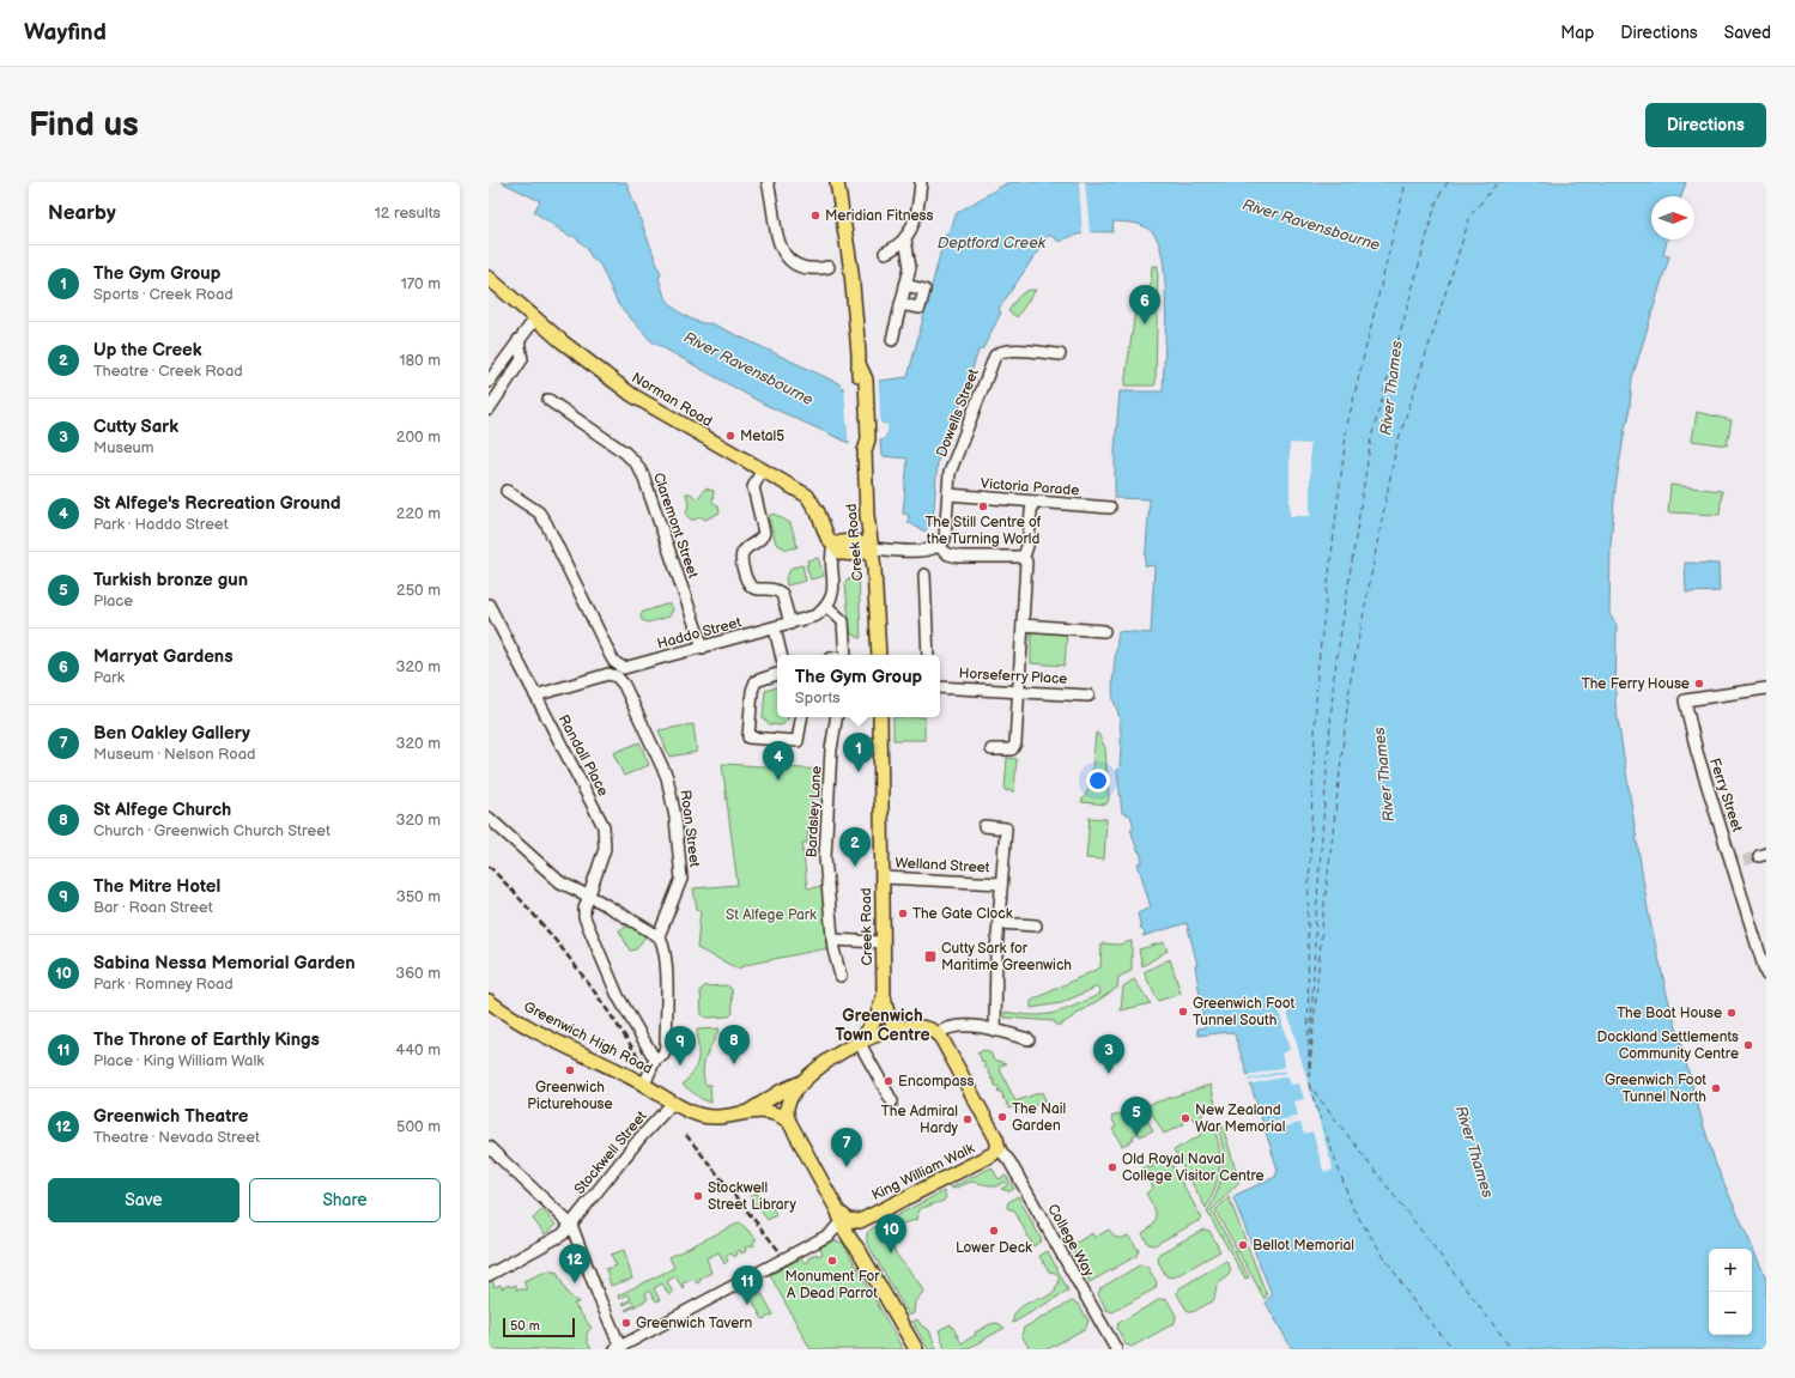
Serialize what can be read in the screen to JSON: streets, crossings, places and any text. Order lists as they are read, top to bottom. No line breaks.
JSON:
{"streets":{"main road":["Norman Road","Creek Road","Greenwich High Road","King William Walk"],"street":["Dowells Street","Victoria Parade","Claremont Street","Haddo Street","Horseferry Place","Randall Place","Ferry Street","Bardsley Lane","Roan Street","Welland Street","Stockwell Street","College Way"]},"crossings":[["Dowells Street","Victoria Parade"],["Claremont Street","Haddo Street"],["Creek Road","Welland Street"],["Randall Place","Roan Street"],["Greenwich High Road","Stockwell Street"],["King William Walk","College Way"]],"districts":["Greenwich Town Centre"],"water":["River Ravensbourne","Deptford Creek","River Thames"],"parks":["St Alfege Park"],"places":{"other":["Meridian Fitness","Metal5","The Still Centre of the Turning World","The Ferry House","The Gate Clock","Greenwich Foot Tunnel South","The Boat House","Dockland Settlements Community Centre","Greenwich Picturehouse","Encompass","Greenwich Foot Tunnel North","The Nail Garden","New Zealand War Memorial","The Admiral Hardy","Old Royal Naval College Visitor Centre","Stockwell Street Library","Lower Deck","Bellot Memorial","Monument For A Dead Parrot","Greenwich Tavern"],"transit":["Cutty Sark for Maritime Greenwich"]},"scale_bar":"50 m","north":"right","page":{"header":"Wayfind","nav":["Map","Directions","Saved"],"buttons":["Directions",["Save","Share"]],"title":"Find us","heading":["Nearby","12 results"],"list":[{"mark":"1","name":"The Gym Group","note":"Sports · Creek Road","value":"170 m"},{"mark":"2","name":"Up the Creek","note":"Theatre · Creek Road","value":"180 m"},{"mark":"3","name":"Cutty Sark","note":"Museum","value":"200 m"},{"mark":"4","name":"St Alfege's Recreation Ground","note":"Park · Haddo Street","value":"220 m"},{"mark":"5","name":"Turkish bronze gun","note":"Place","value":"250 m"},{"mark":"6","name":"Marryat Gardens","note":"Park","value":"320 m"},{"mark":"7","name":"Ben Oakley Gallery","note":"Museum · Nelson Road","value":"320 m"},{"mark":"8","name":"St Alfege Church","note":"Church · Greenwich Church Street","value":"320 m"},{"mark":"9","name":"The Mitre Hotel","note":"Bar · Roan Street","value":"350 m"},{"mark":"10","name":"Sabina Nessa Memorial Garden","note":"Park · Romney Road","value":"360 m"},{"mark":"11","name":"The Throne of Earthly Kings","note":"Place · King William Walk","value":"440 m"},{"mark":"12","name":"Greenwich Theatre","note":"Theatre · Nevada Street","value":"500 m"}],"pins":["6","1","4","2","8","9","3","5","7","10","12","11"],"popup":["The Gym Group","Sports"],"map_buttons":["+","−"],"scale":"50 m"}}
